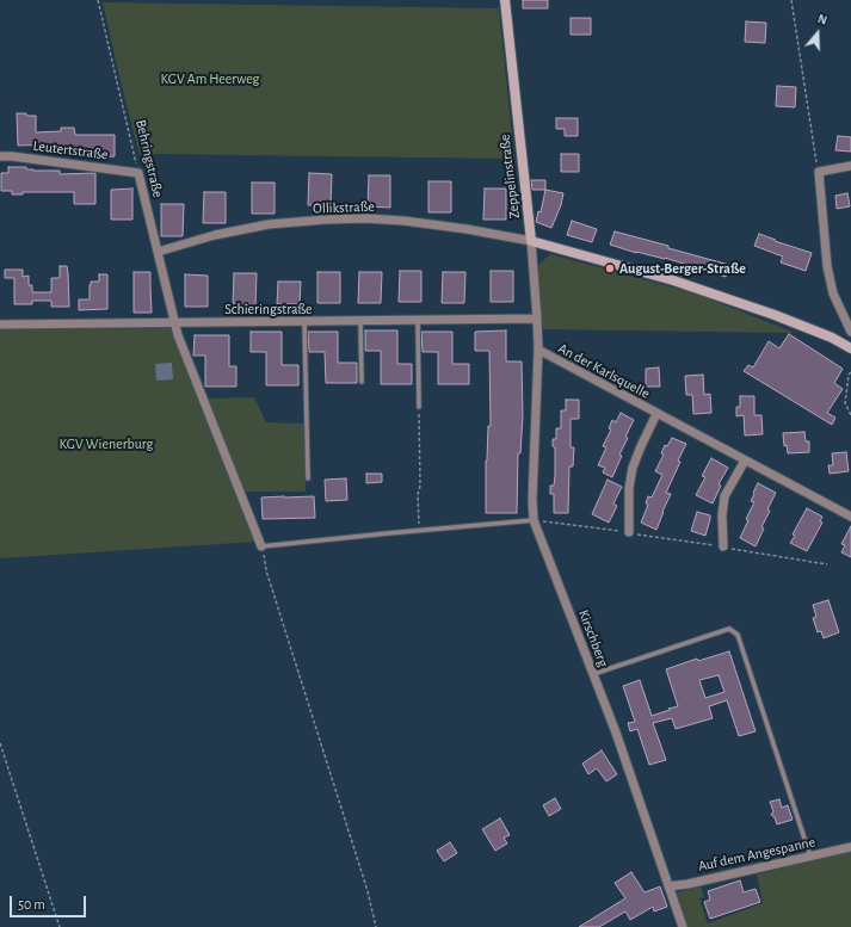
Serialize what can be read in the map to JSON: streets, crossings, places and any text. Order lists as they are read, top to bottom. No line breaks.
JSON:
{"streets":{"street":["Leutertstraße","Behringstraße","Zeppelinstraße","Ollikstraße","Schieringstraße","An der Karlsquelle","Kirschberg","Auf dem Angespanne"]},"crossings":[["Leutertstraße","Behringstraße"],["Behringstraße","Ollikstraße"],["Behringstraße","Schieringstraße"],["Zeppelinstraße","Ollikstraße"],["Zeppelinstraße","Schieringstraße"],["Zeppelinstraße","An der Karlsquelle"],["Zeppelinstraße","Kirschberg"],["An der Karlsquelle","Kirschberg"],["Kirschberg","Auf dem Angespanne"]],"parks":["KGV Am Heerweg","KGV Wienerburg"],"places":["August-Berger-Straße"],"scale_bar":"50 m","north":"top"}
